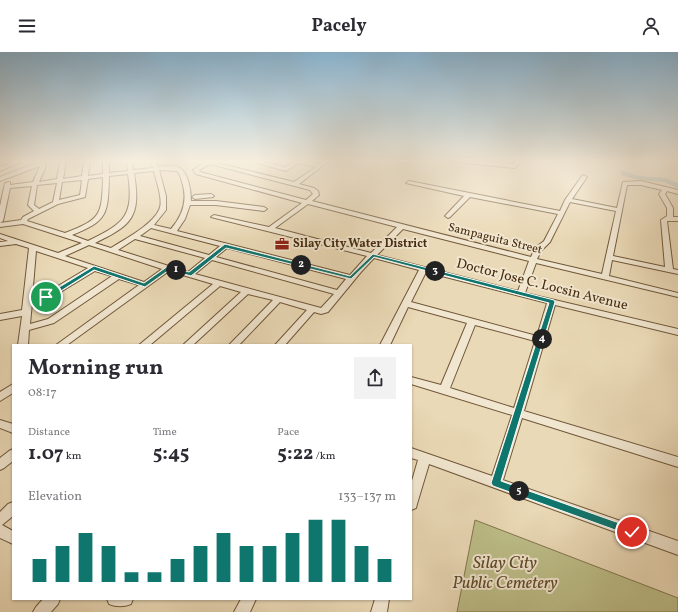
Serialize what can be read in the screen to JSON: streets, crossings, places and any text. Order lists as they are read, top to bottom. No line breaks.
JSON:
{"streets":{"street":["Sampaguita Street","Doctor Jose C. Locsin Avenue"]},"parks":["Silay City Public Cemetery"],"places":{"office":["Silay City Water District"]},"page":{"header":"Pacely","pins":["2","1","3","4","5"],"heading":["Morning run","08:17"],"stats":[["Distance","1.07 km"],["Time","5:45"],["Pace","5:22 /km"]],"chart":["Elevation","133–137 m"]}}
